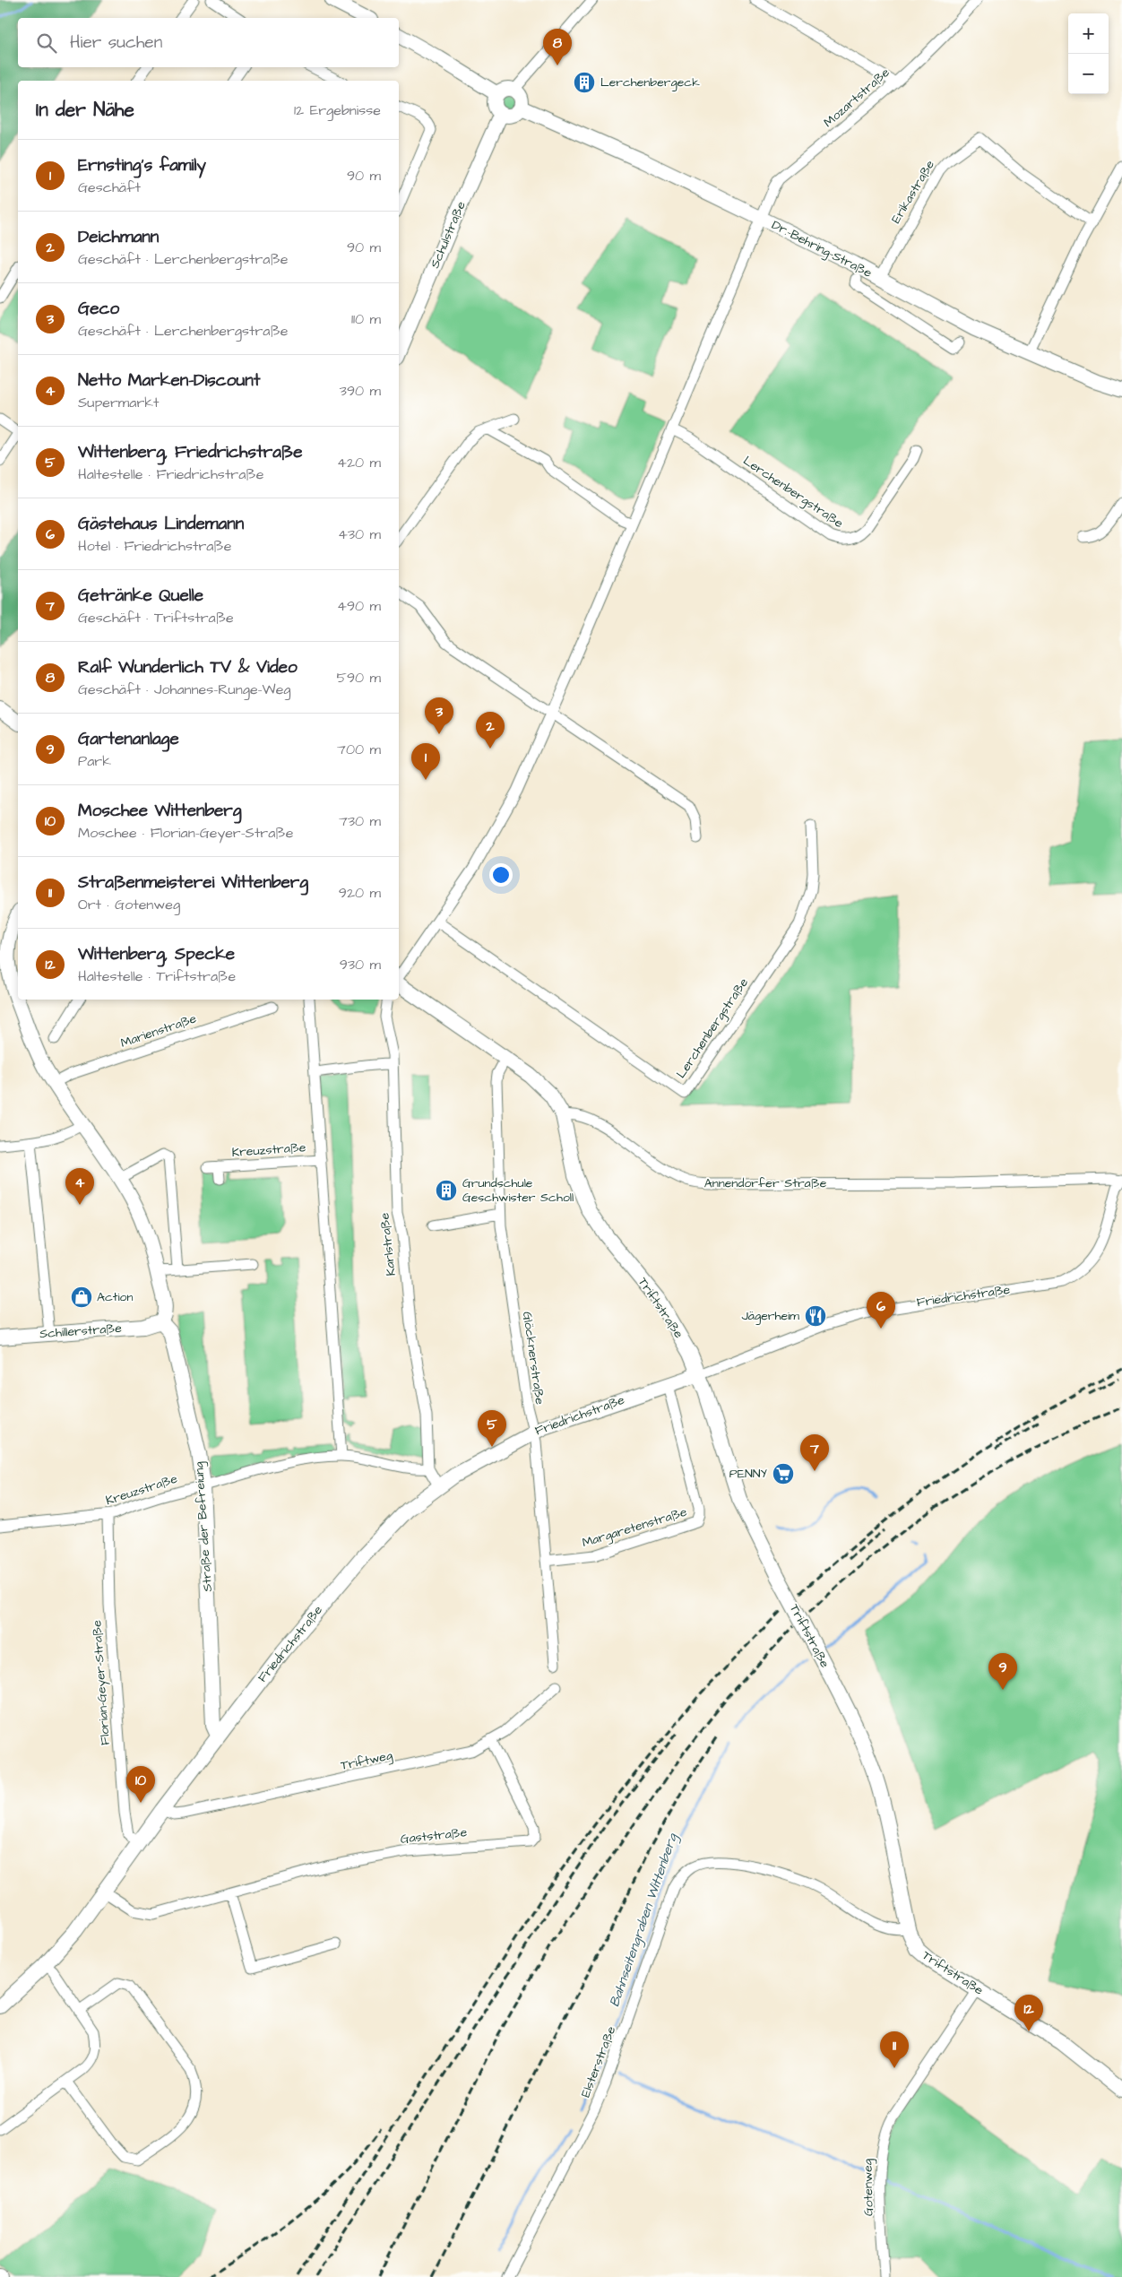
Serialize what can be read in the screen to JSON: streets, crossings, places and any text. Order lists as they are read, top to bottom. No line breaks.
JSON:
{"streets":{"street":["Mozartstraße","Erikastraße","Schulstraße","Dr.-Behring-Straße","Lerchenbergstraße","Marienstraße","Kreuzstraße","Annendorfer Straße","Karlstraße","Friedrichstraße","Triftstraße","Schillerstraße","Glöcknerstraße","Straße der Befreiung","Margaretenstraße","Florian-Geyer-Straße","Triftweg","Gaststraße","Elsterstraße","Gotenweg"]},"crossings":[["Mozartstraße","Dr.-Behring-Straße"],["Erikastraße","Dr.-Behring-Straße"],["Schulstraße","Dr.-Behring-Straße"],["Kreuzstraße","Karlstraße"],["Kreuzstraße","Straße der Befreiung"],["Kreuzstraße","Florian-Geyer-Straße"],["Annendorfer Straße","Friedrichstraße"],["Annendorfer Straße","Triftstraße"],["Karlstraße","Friedrichstraße"],["Friedrichstraße","Triftstraße"],["Friedrichstraße","Glöcknerstraße"],["Friedrichstraße","Straße der Befreiung"],["Friedrichstraße","Margaretenstraße"],["Friedrichstraße","Florian-Geyer-Straße"],["Friedrichstraße","Triftweg"],["Friedrichstraße","Gaststraße"],["Triftstraße","Elsterstraße"],["Triftstraße","Gotenweg"],["Schillerstraße","Straße der Befreiung"],["Glöcknerstraße","Margaretenstraße"],["Triftweg","Gaststraße"]],"water":["Bahnseitengraben Wittenberg"],"places":{"building":["Lerchenbergeck","Grundschule Geschwister Scholl"],"shop":["Action"],"restaurant":["Jägerheim"],"supermarket":["PENNY"]},"page":{"map_buttons":["+","−"],"search":"Hier suchen","pins":["8","3","2","1","4","6","5","7","9","10","12","11"],"heading":["In der Nähe","12 Ergebnisse"],"list":[{"mark":"1","name":"Ernsting's family","note":"Geschäft","value":"90 m"},{"mark":"2","name":"Deichmann","note":"Geschäft · Lerchenbergstraße","value":"90 m"},{"mark":"3","name":"Geco","note":"Geschäft · Lerchenbergstraße","value":"110 m"},{"mark":"4","name":"Netto Marken-Discount","note":"Supermarkt","value":"390 m"},{"mark":"5","name":"Wittenberg, Friedrichstraße","note":"Haltestelle · Friedrichstraße","value":"420 m"},{"mark":"6","name":"Gästehaus Lindemann","note":"Hotel · Friedrichstraße","value":"430 m"},{"mark":"7","name":"Getränke Quelle","note":"Geschäft · Triftstraße","value":"490 m"},{"mark":"8","name":"Ralf Wunderlich TV & Video","note":"Geschäft · Johannes-Runge-Weg","value":"590 m"},{"mark":"9","name":"Gartenanlage","note":"Park","value":"700 m"},{"mark":"10","name":"Moschee Wittenberg","note":"Moschee · Florian-Geyer-Straße","value":"730 m"},{"mark":"11","name":"Straßenmeisterei Wittenberg","note":"Ort · Gotenweg","value":"920 m"},{"mark":"12","name":"Wittenberg, Specke","note":"Haltestelle · Triftstraße","value":"930 m"}]}}
